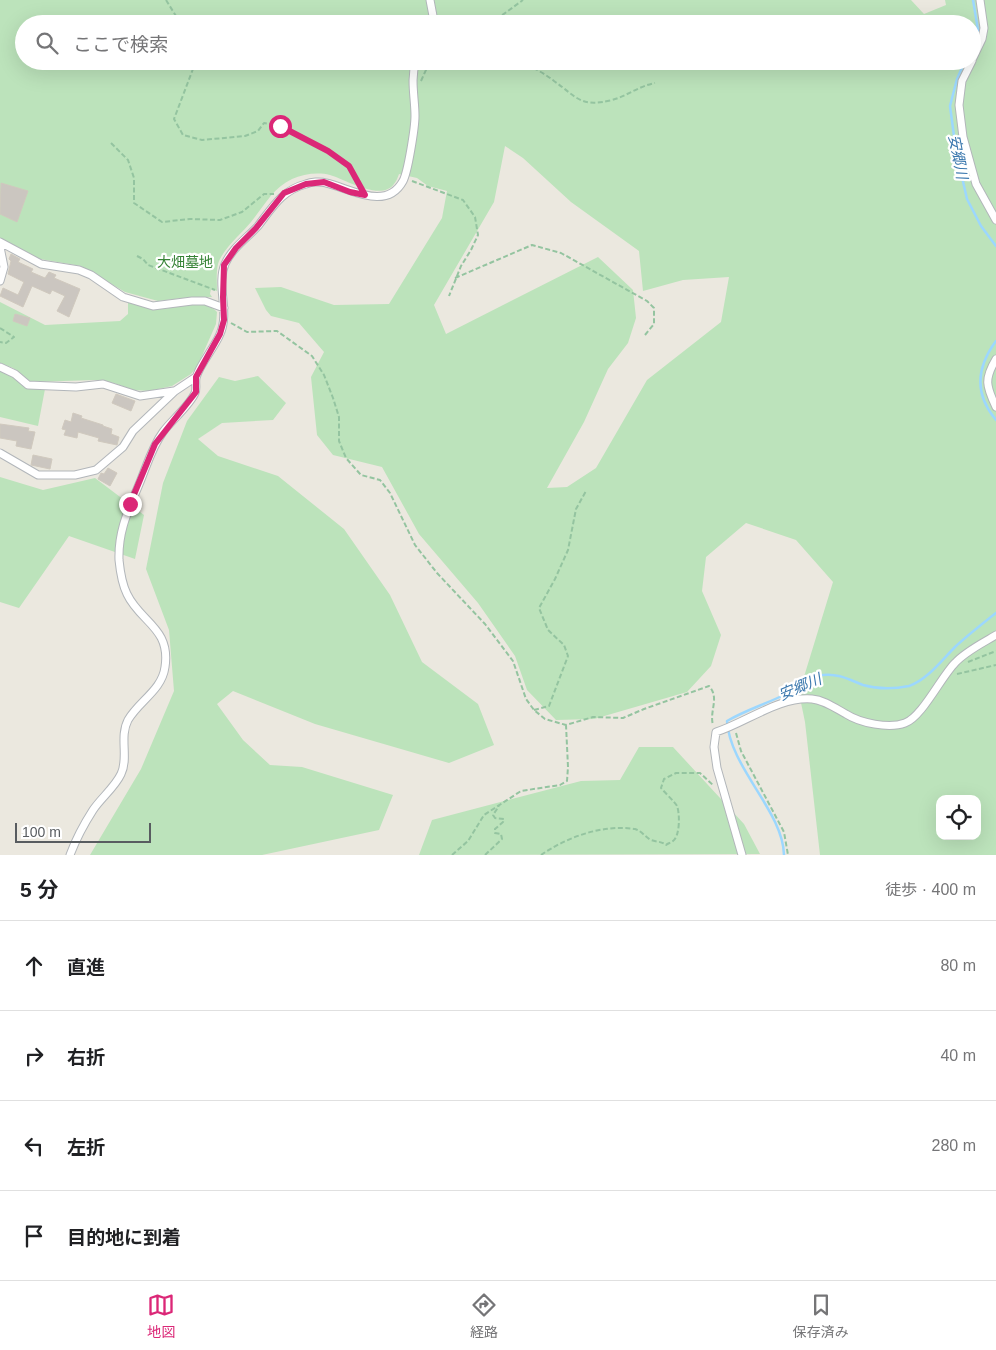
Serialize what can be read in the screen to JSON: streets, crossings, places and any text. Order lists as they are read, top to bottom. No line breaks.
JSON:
{"water":["安郷川"],"parks":["大畑墓地"],"scale_bar":"100 m","page":{"search":"ここで検索","scale":"100 m","heading":["5 分","徒歩 · 400 m"],"list":[["直進","80 m"],["右折","40 m"],["左折","280 m"],"目的地に到着"],"nav":["地図","経路","保存済み"]}}
